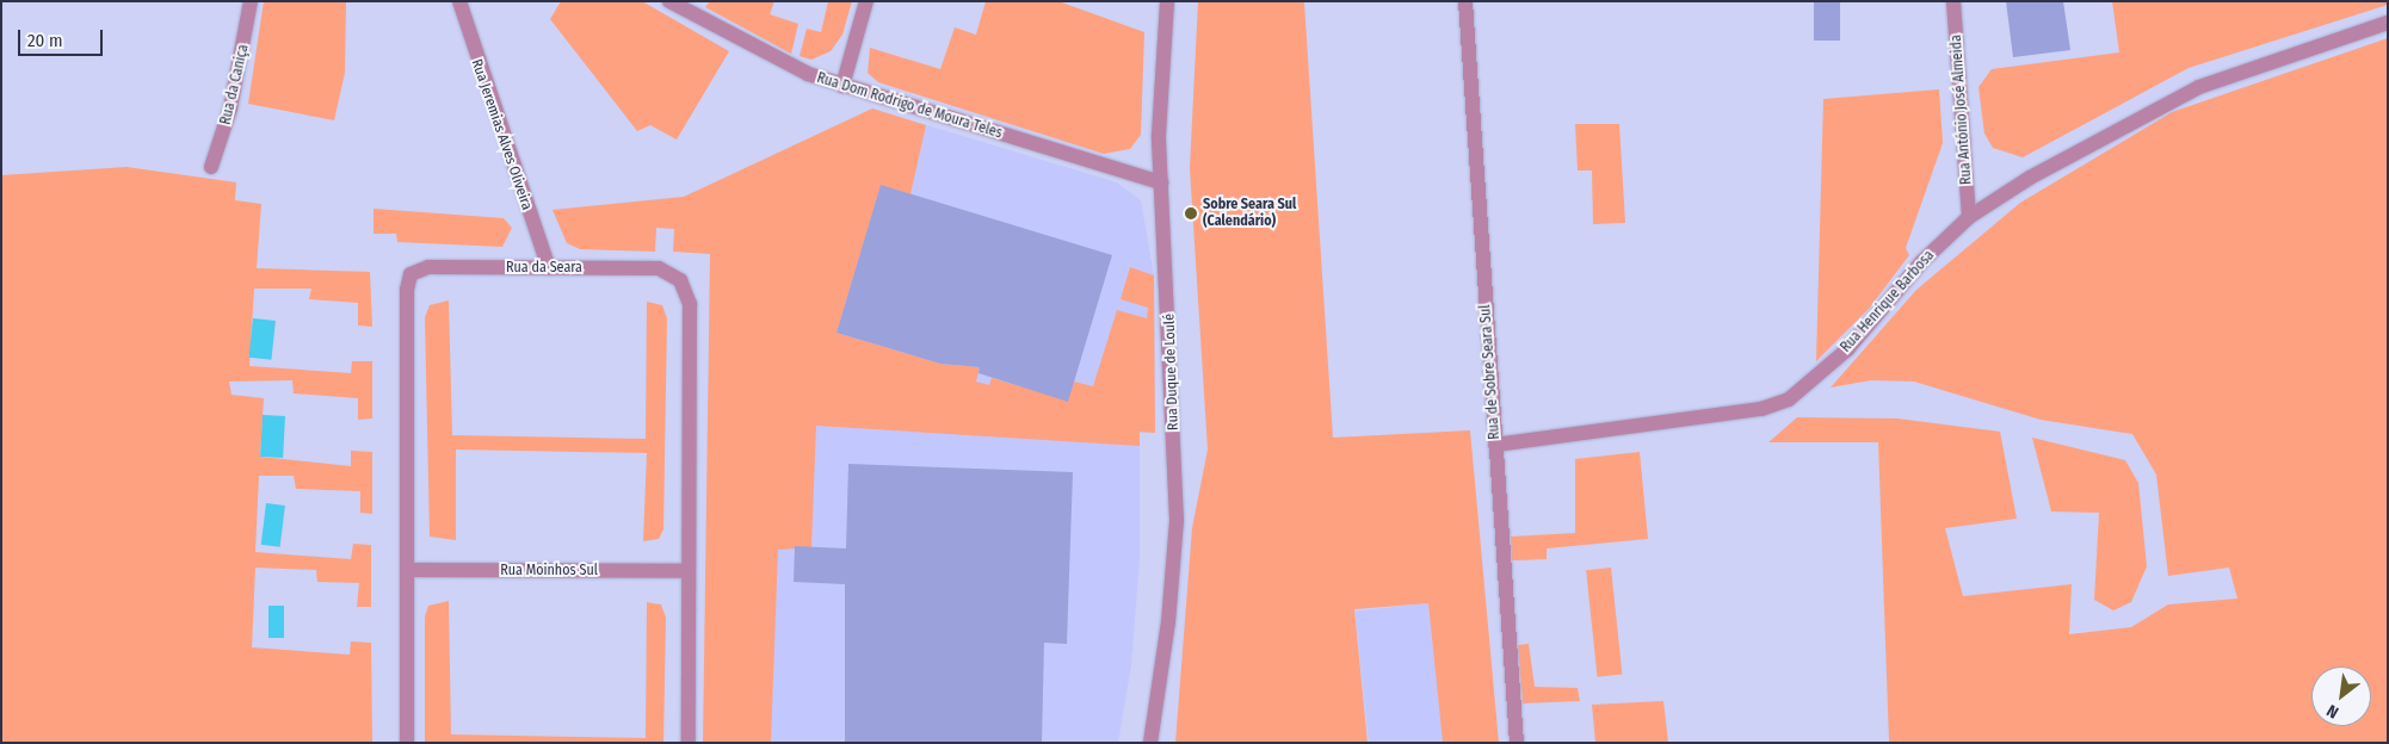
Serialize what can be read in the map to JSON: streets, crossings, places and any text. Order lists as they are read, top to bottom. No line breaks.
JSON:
{"streets":{"street":["Rua da Caniça","Rua Dom Rodrigo de Moura Teles","Rua António José Almeida","Rua Jeremias Alves Oliveira","Rua da Seara","Rua Henrique Barbosa","Rua Duque de Loulé","Rua de Sobre Seara Sul","Rua Moinhos Sul"]},"crossings":[["Rua Dom Rodrigo de Moura Teles","Rua Duque de Loulé"],["Rua António José Almeida","Rua Henrique Barbosa"],["Rua Jeremias Alves Oliveira","Rua da Seara"],["Rua da Seara","Rua Moinhos Sul"],["Rua Henrique Barbosa","Rua de Sobre Seara Sul"]],"places":["Sobre Seara Sul (Calendário)"],"scale_bar":"20 m","north":"bottom left"}
